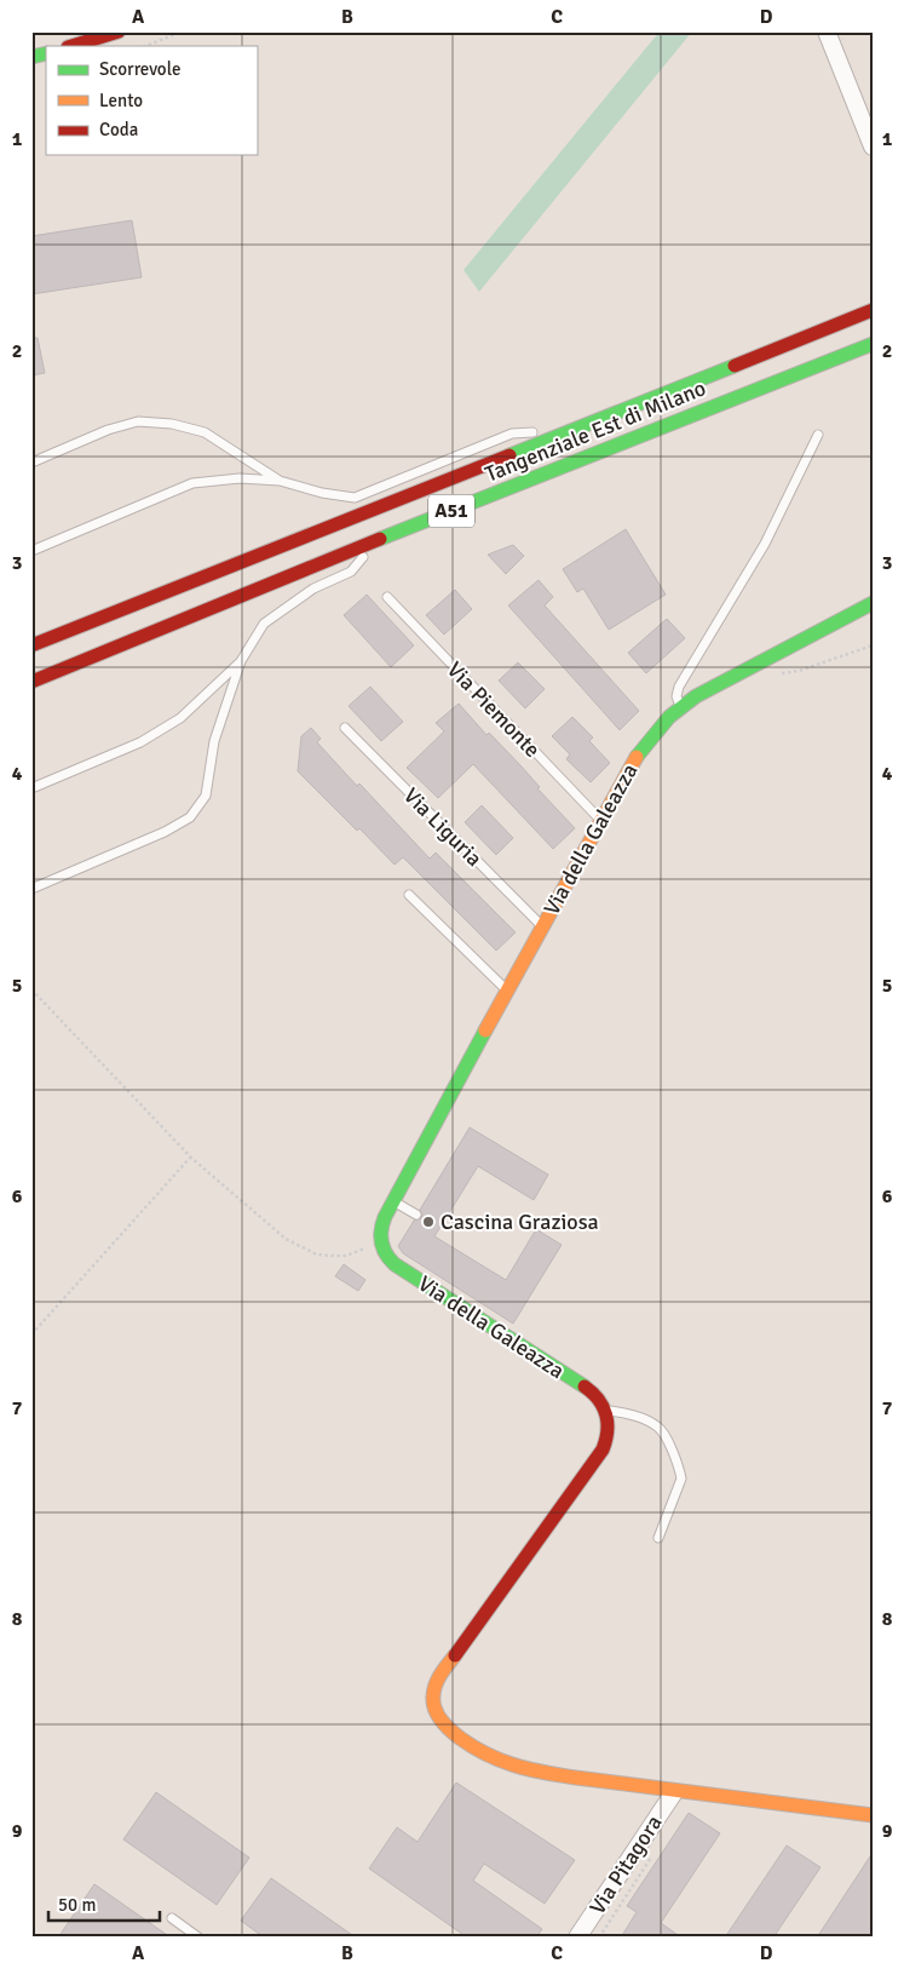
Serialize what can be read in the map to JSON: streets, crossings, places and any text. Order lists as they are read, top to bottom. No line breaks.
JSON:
{"streets":{"main road":["Tangenziale Est di Milano","A51","Via della Galeazza"],"street":["Via Pitagora"],"lane":["Via Piemonte","Via Liguria"]},"crossings":[["Via Piemonte","Via della Galeazza"],["Via Liguria","Via della Galeazza"]],"places":["Cascina Graziosa"],"legend":["Scorrevole","Lento","Coda"],"scale_bar":"50 m","grid":{"columns":["A","B","C","D"],"rows":["1","2","3","4","5","6","7","8","9"]}}
